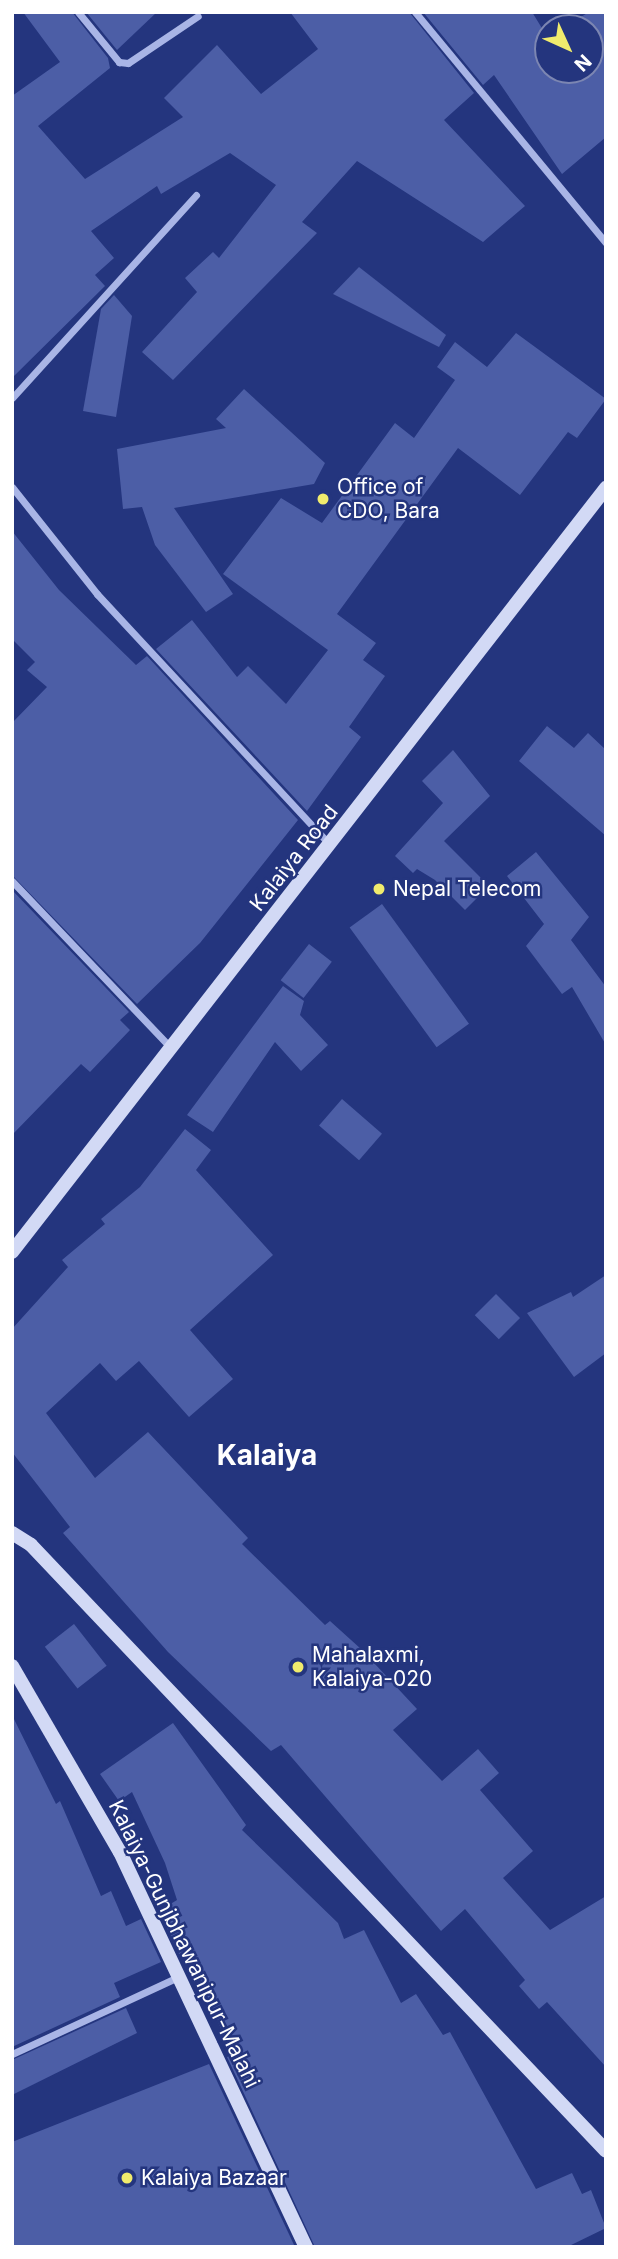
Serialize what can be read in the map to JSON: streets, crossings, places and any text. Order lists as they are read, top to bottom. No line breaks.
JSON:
{"streets":{"main road":["Kalaiya Road","Kalaiya-Gunjbhawanipur-Malahi"]},"districts":["Kalaiya"],"places":["Office of CDO, Bara","Nepal Telecom","Mahalaxmi, Kalaiya-020","Kalaiya Bazaar"],"north":"bottom right"}
